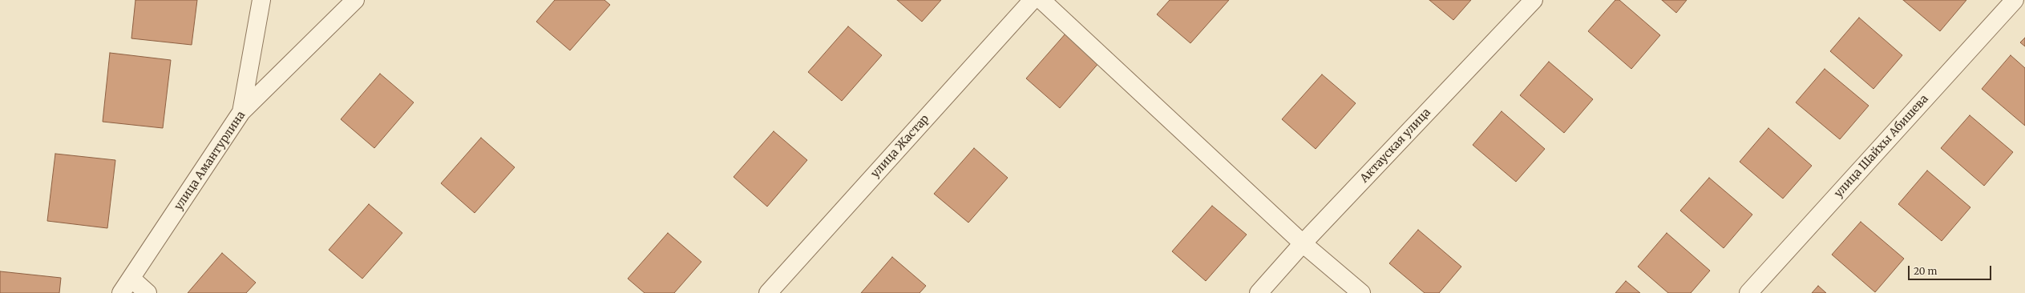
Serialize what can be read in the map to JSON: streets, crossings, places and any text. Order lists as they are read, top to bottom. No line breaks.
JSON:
{"streets":{"street":["Актауская улица","улица Жастар","улица Шайхы Абишева","улица Амантурлина"]},"scale_bar":"20 m"}
